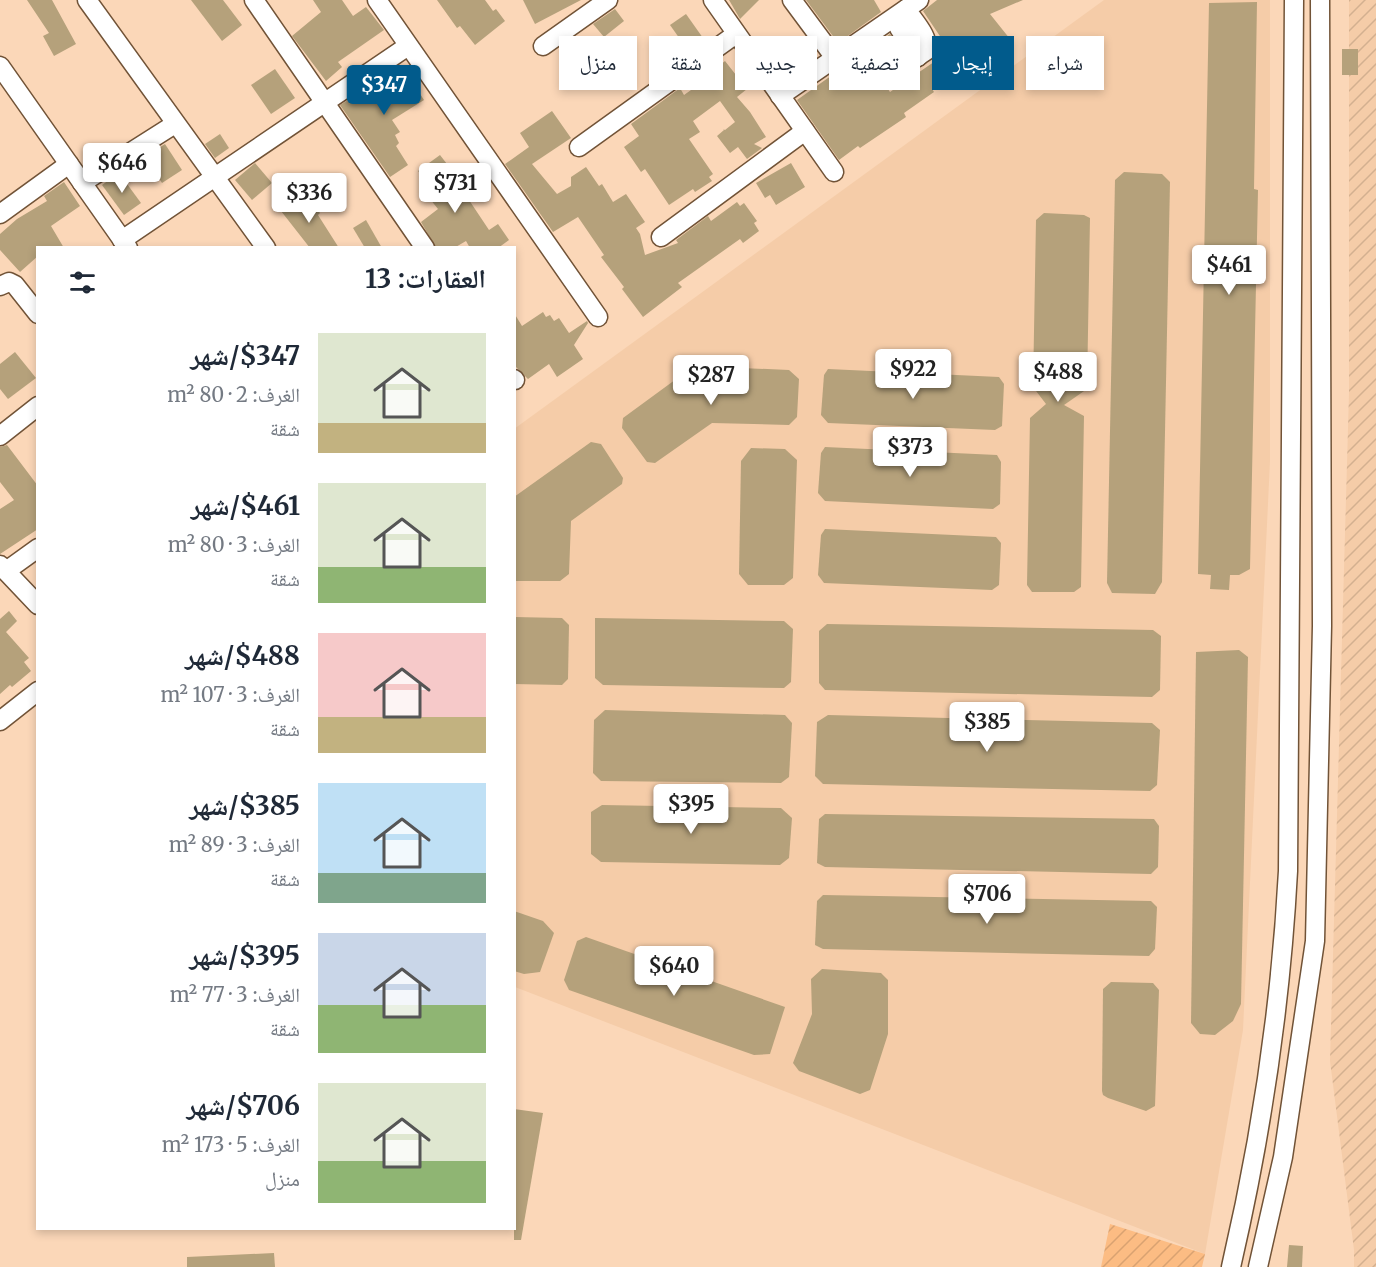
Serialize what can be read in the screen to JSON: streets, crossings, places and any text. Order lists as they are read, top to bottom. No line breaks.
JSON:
{"page":{"chip":["شراء","إيجار","تصفية","جديد","شقة","منزل"],"price":["$347","$646","$731","$336","$461","$922","$488","$287","$373","$385","$395","$706","$640"],"heading":"العقارات: 13","list":[{"name":"$347/شهر","note":"الغرف: 2 · 80 m² · شقة"},{"name":"$461/شهر","note":"الغرف: 3 · 80 m² · شقة"},{"name":"$488/شهر","note":"الغرف: 3 · 107 m² · شقة"},{"name":"$385/شهر","note":"الغرف: 3 · 89 m² · شقة"},{"name":"$395/شهر","note":"الغرف: 3 · 77 m² · شقة"},{"name":"$706/شهر","note":"الغرف: 5 · 173 m² · منزل"}]}}
